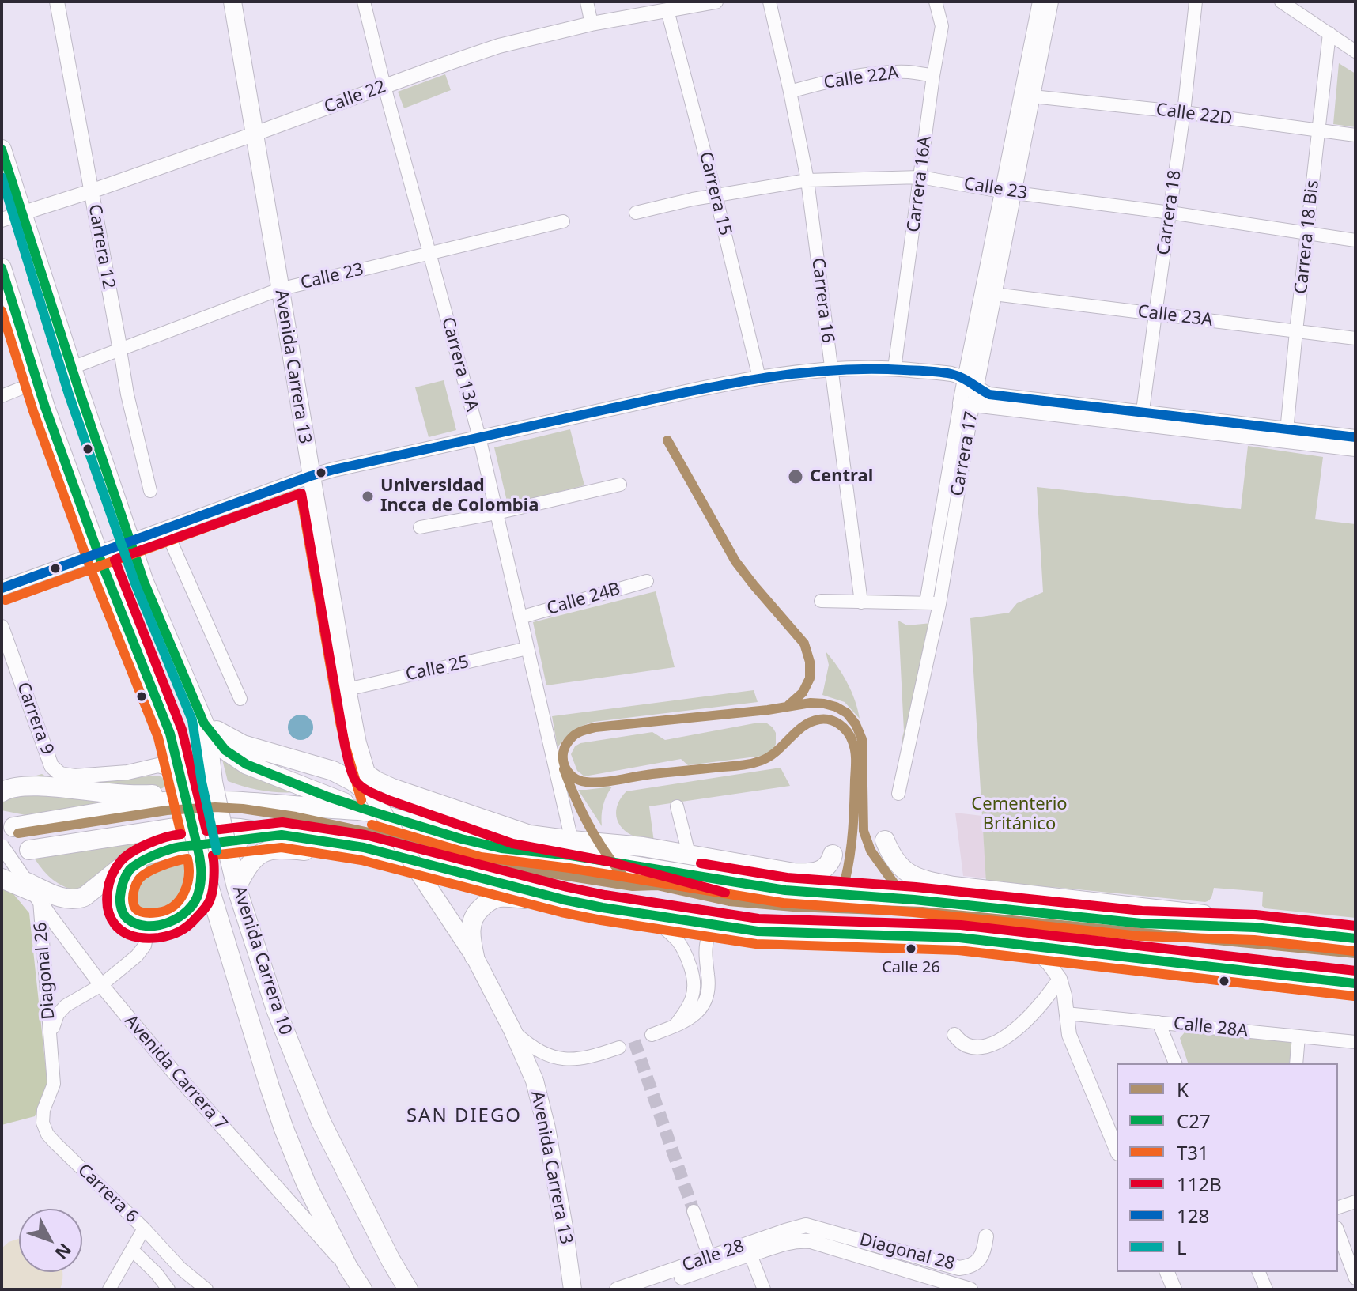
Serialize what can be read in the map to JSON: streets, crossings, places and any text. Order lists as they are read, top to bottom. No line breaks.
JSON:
{"streets":{"main road":["Avenida Carrera 13","Avenida Carrera 10","Avenida Carrera 7"],"street":["Calle 22A","Calle 22","Calle 22D","Carrera 16A","Calle 23","Carrera 15","Carrera 18","Carrera 18 Bis","Carrera 12","Carrera 16","Calle 23A","Carrera 13A","Carrera 17","Calle 24B","Calle 25","Carrera 9","Diagonal 26","Calle 28A","Carrera 6","Diagonal 28","Calle 28"]},"crossings":[["Calle 22A","Carrera 16A"],["Calle 22A","Carrera 16"],["Calle 22","Carrera 15"],["Calle 22","Carrera 12"],["Calle 22","Carrera 13A"],["Calle 22","Avenida Carrera 13"],["Calle 22","Avenida Carrera 10"],["Calle 22D","Carrera 18"],["Calle 22D","Carrera 18 Bis"],["Calle 22D","Carrera 17"],["Carrera 16A","Calle 23"],["Calle 23","Carrera 15"],["Calle 23","Carrera 18"],["Calle 23","Carrera 18 Bis"],["Calle 23","Carrera 12"],["Calle 23","Carrera 16"],["Calle 23","Carrera 13A"],["Calle 23","Avenida Carrera 13"],["Calle 23","Carrera 17"],["Calle 23","Avenida Carrera 10"],["Carrera 18","Calle 23A"],["Carrera 18 Bis","Calle 23A"],["Calle 23A","Carrera 17"],["Carrera 13A","Calle 24B"],["Carrera 13A","Calle 25"],["Avenida Carrera 13","Calle 25"],["Carrera 9","Avenida Carrera 10"],["Avenida Carrera 10","Avenida Carrera 7"],["Diagonal 26","Avenida Carrera 7"],["Diagonal 26","Carrera 6"],["Diagonal 28","Calle 28"]],"districts":["SAN DIEGO"],"parks":["Cementerio Británico"],"places":["Central","Universidad Incca de Colombia","Calle 26"],"lines":["transit line C27","transit line L","transit line T31","transit line 128","transit line K","transit line 112B"],"legend":["K","C27","T31","112B","128","L"],"north":"bottom right"}
